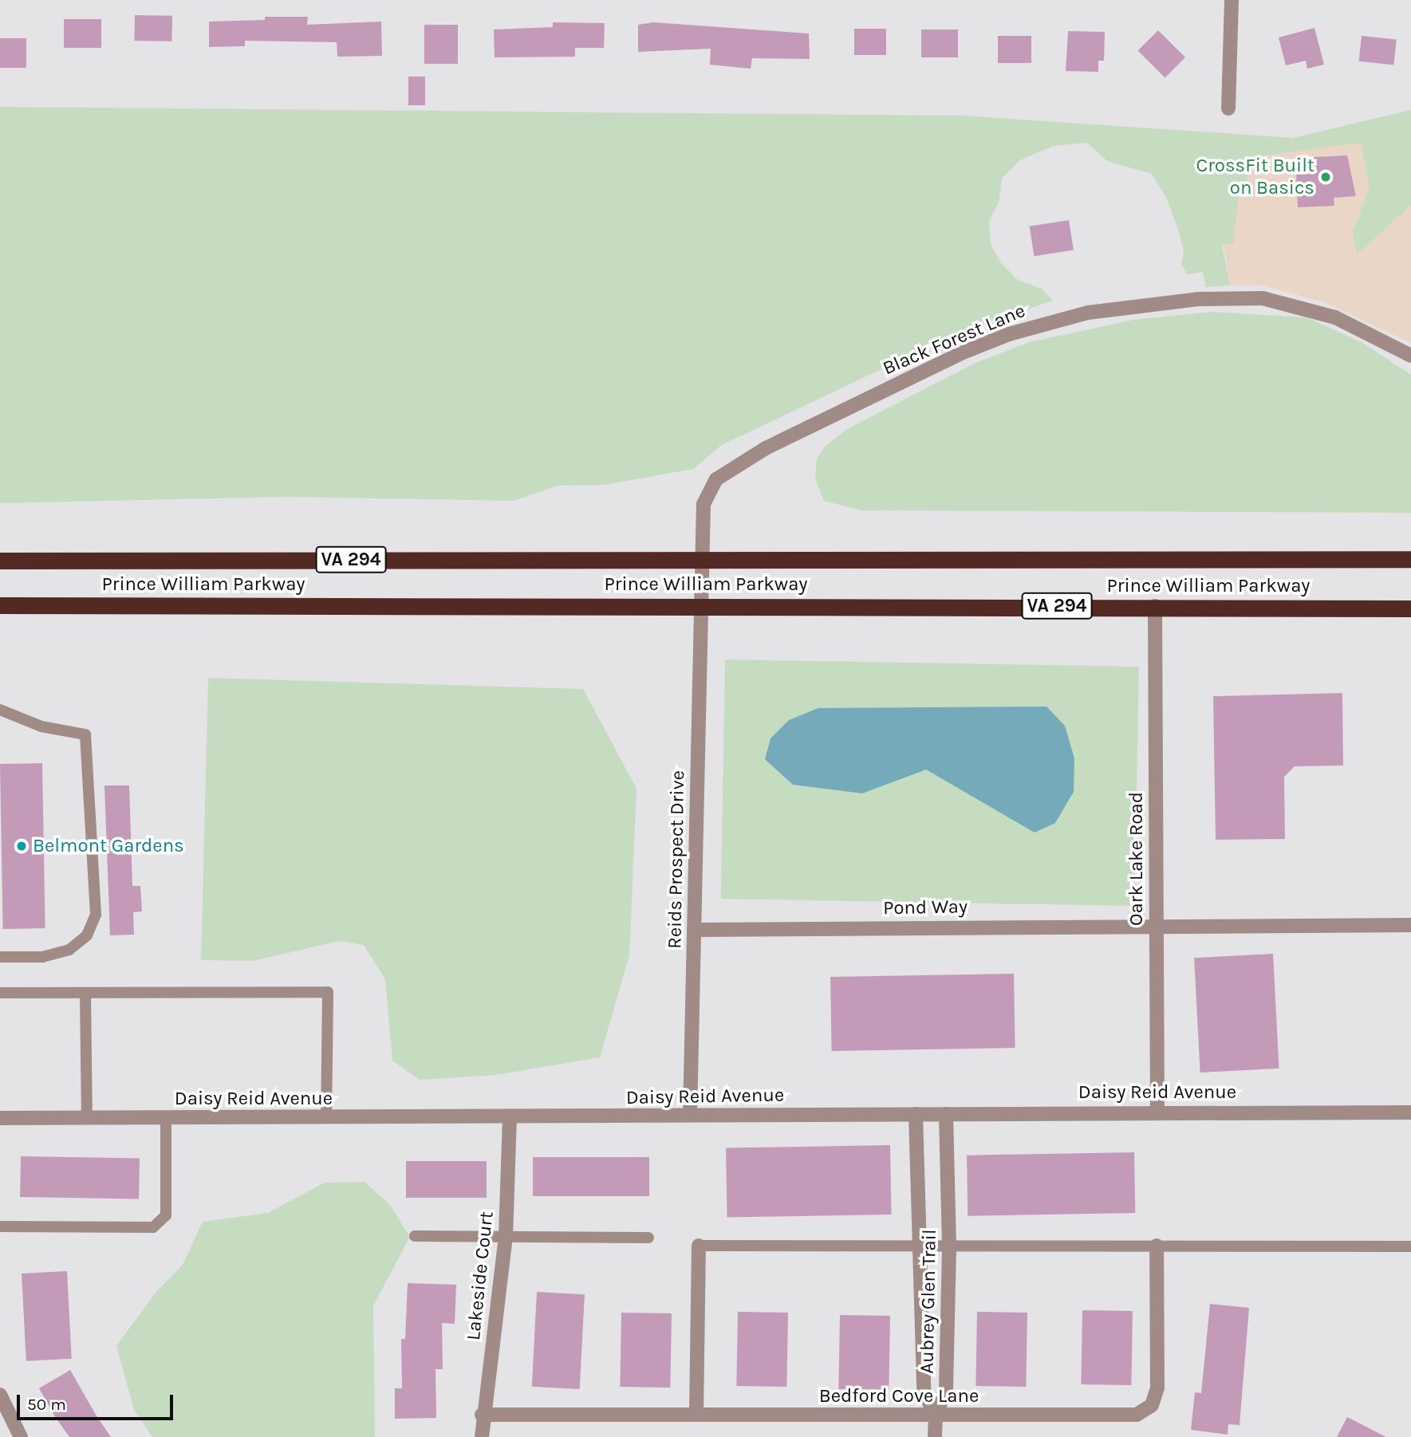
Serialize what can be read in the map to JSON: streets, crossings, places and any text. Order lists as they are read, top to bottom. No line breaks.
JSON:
{"streets":{"highway":["VA 294","Prince William Parkway"],"street":["Black Forest Lane","Oark Lake Road","Reids Prospect Drive","Pond Way","Daisy Reid Avenue","Lakeside Court","Aubrey Glen Trail","Bedford Cove Lane"]},"crossings":[["Black Forest Lane","Prince William Parkway"],["Black Forest Lane","Reids Prospect Drive"],["Prince William Parkway","Oark Lake Road"],["Prince William Parkway","Reids Prospect Drive"],["Oark Lake Road","Pond Way"],["Oark Lake Road","Daisy Reid Avenue"],["Reids Prospect Drive","Pond Way"],["Reids Prospect Drive","Daisy Reid Avenue"],["Daisy Reid Avenue","Lakeside Court"],["Daisy Reid Avenue","Aubrey Glen Trail"],["Lakeside Court","Bedford Cove Lane"],["Aubrey Glen Trail","Bedford Cove Lane"]],"places":["CrossFit Built on Basics","Belmont Gardens"],"scale_bar":"50 m"}
